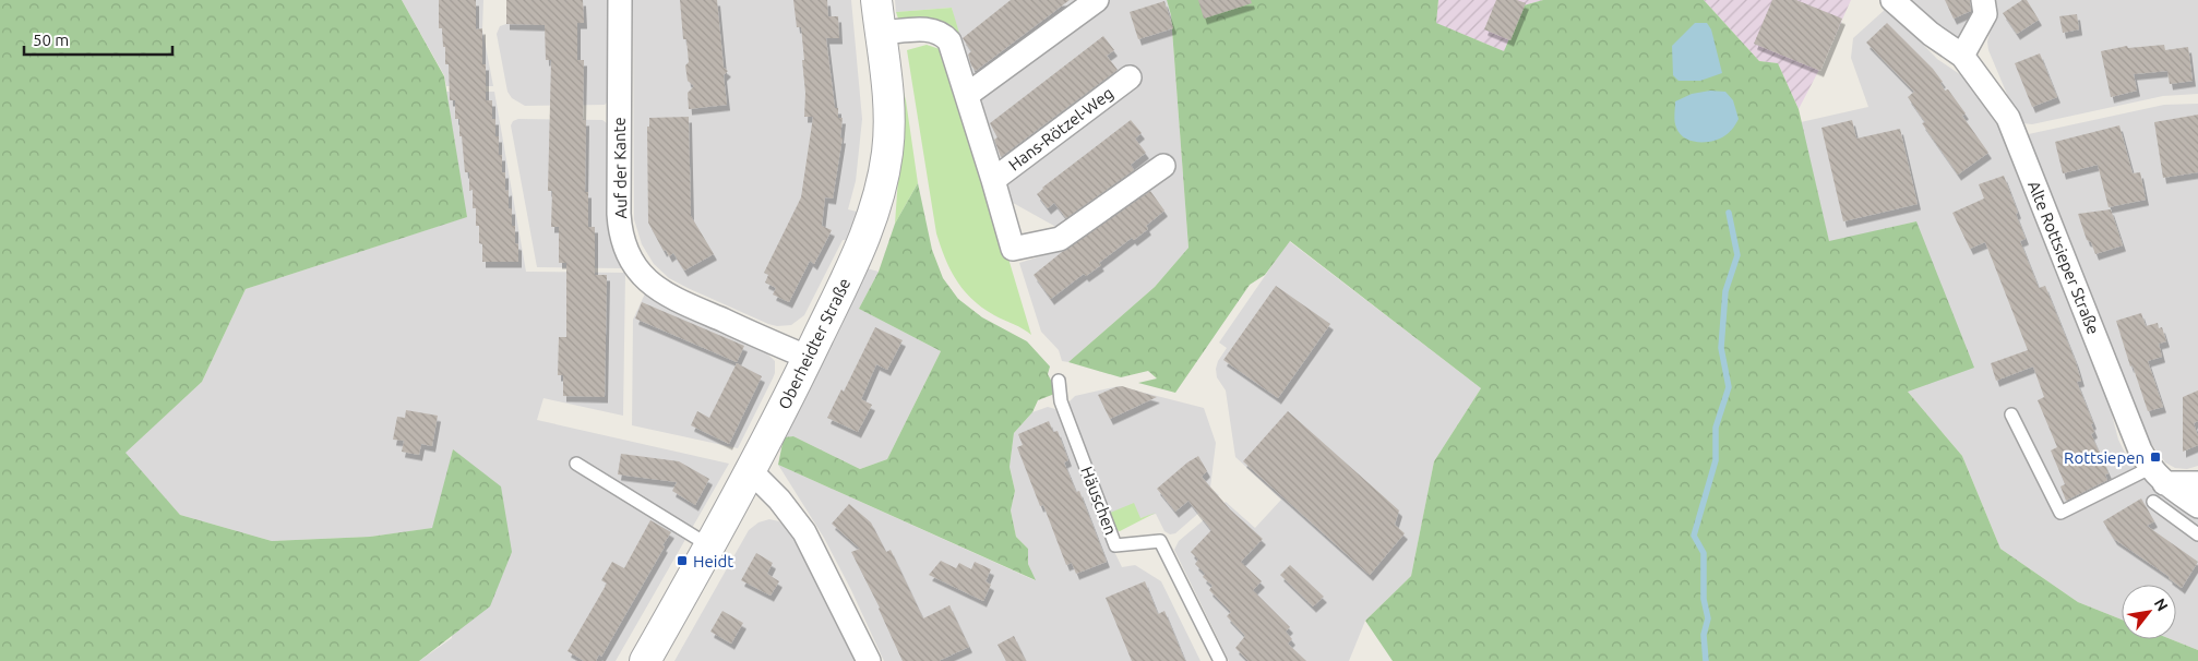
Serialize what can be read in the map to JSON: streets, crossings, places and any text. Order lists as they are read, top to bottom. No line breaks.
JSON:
{"streets":{"street":["Hans-Rötzel-Weg","Auf der Kante","Alte Rottsieper Straße","Oberheidter Straße"],"lane":["Häuschen"]},"crossings":[["Hans-Rötzel-Weg","Oberheidter Straße"],["Auf der Kante","Oberheidter Straße"]],"places":{"transit":["Rottsiepen","Heidt"]},"scale_bar":"50 m","north":"top right"}
